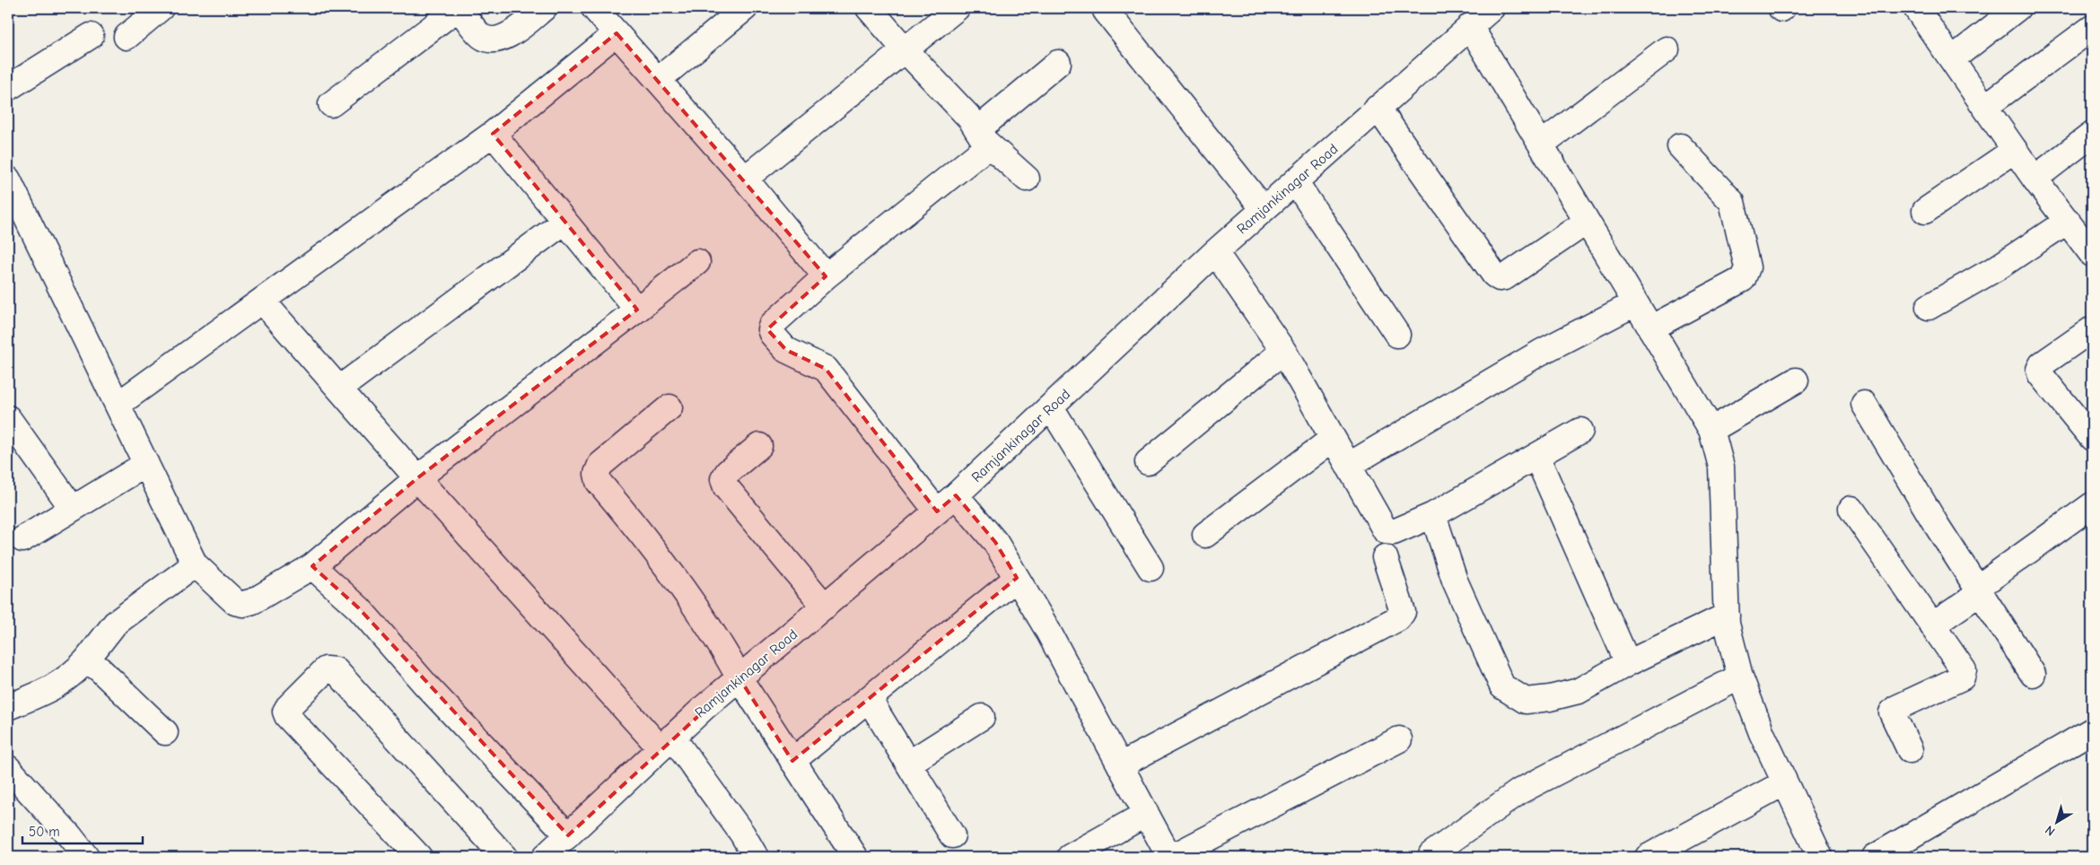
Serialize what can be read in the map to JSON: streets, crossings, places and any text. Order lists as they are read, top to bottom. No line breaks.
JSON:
{"streets":{"street":["Ramjankinagar Road"]},"scale_bar":"50 m","north":"bottom left"}
